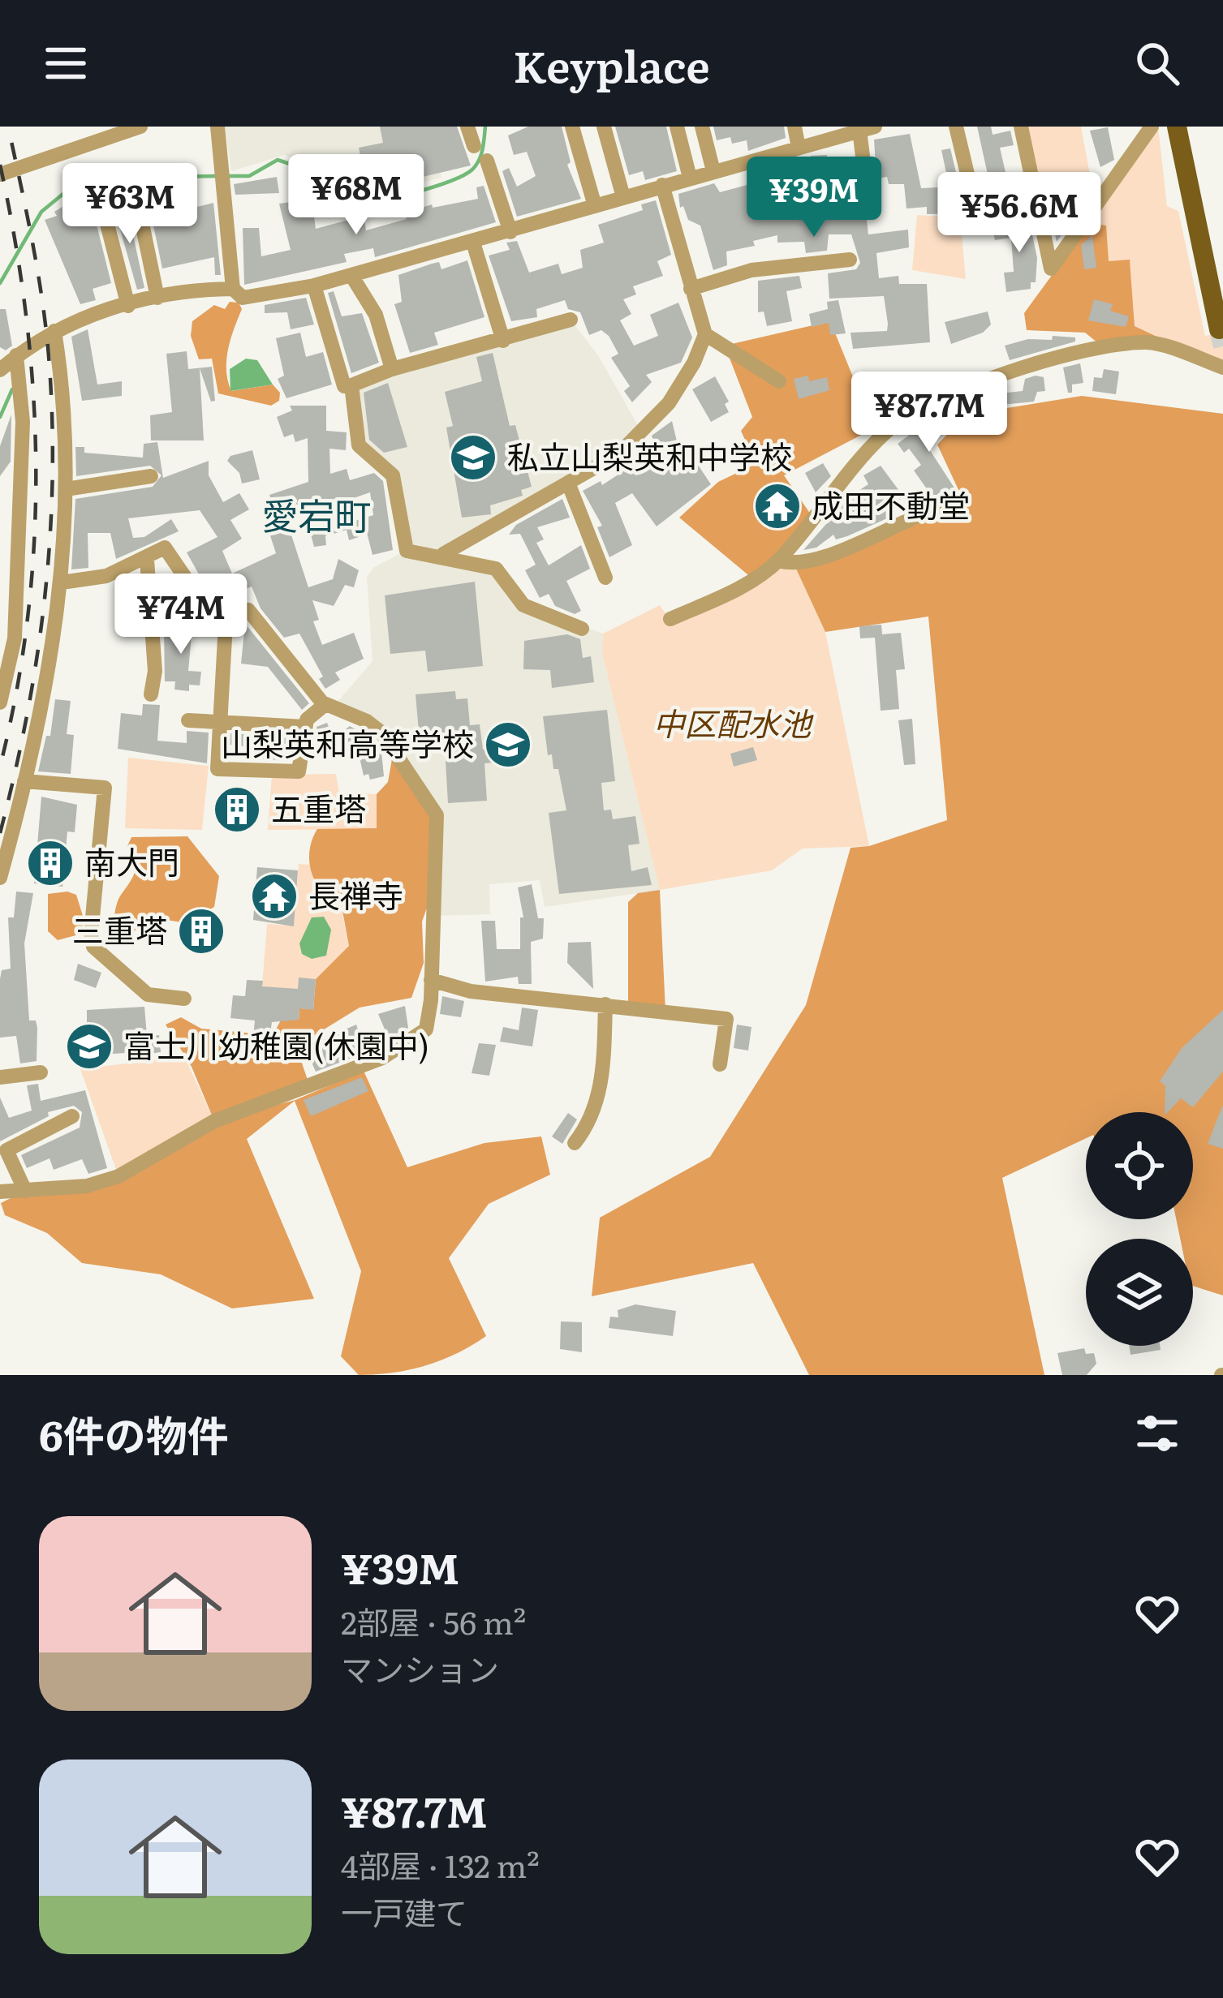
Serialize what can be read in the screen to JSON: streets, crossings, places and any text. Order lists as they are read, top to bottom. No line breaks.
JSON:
{"districts":["愛宕町"],"parks":["中区配水池"],"places":{"school or university":["私立山梨英和中学校","山梨英和高等学校","富士川幼稚園(休園中)"],"temple":["成田不動堂","長禅寺"],"building":["五重塔","南大門","三重塔"]},"page":{"header":"Keyplace","price":["¥68M","¥39M","¥63M","¥56.6M","¥87.7M","¥74M"],"heading":"6件の物件","list":[{"name":"¥39M","note":"2部屋 · 56 m² · マンション"},{"name":"¥87.7M","note":"4部屋 · 132 m² · 一戸建て"}]}}
